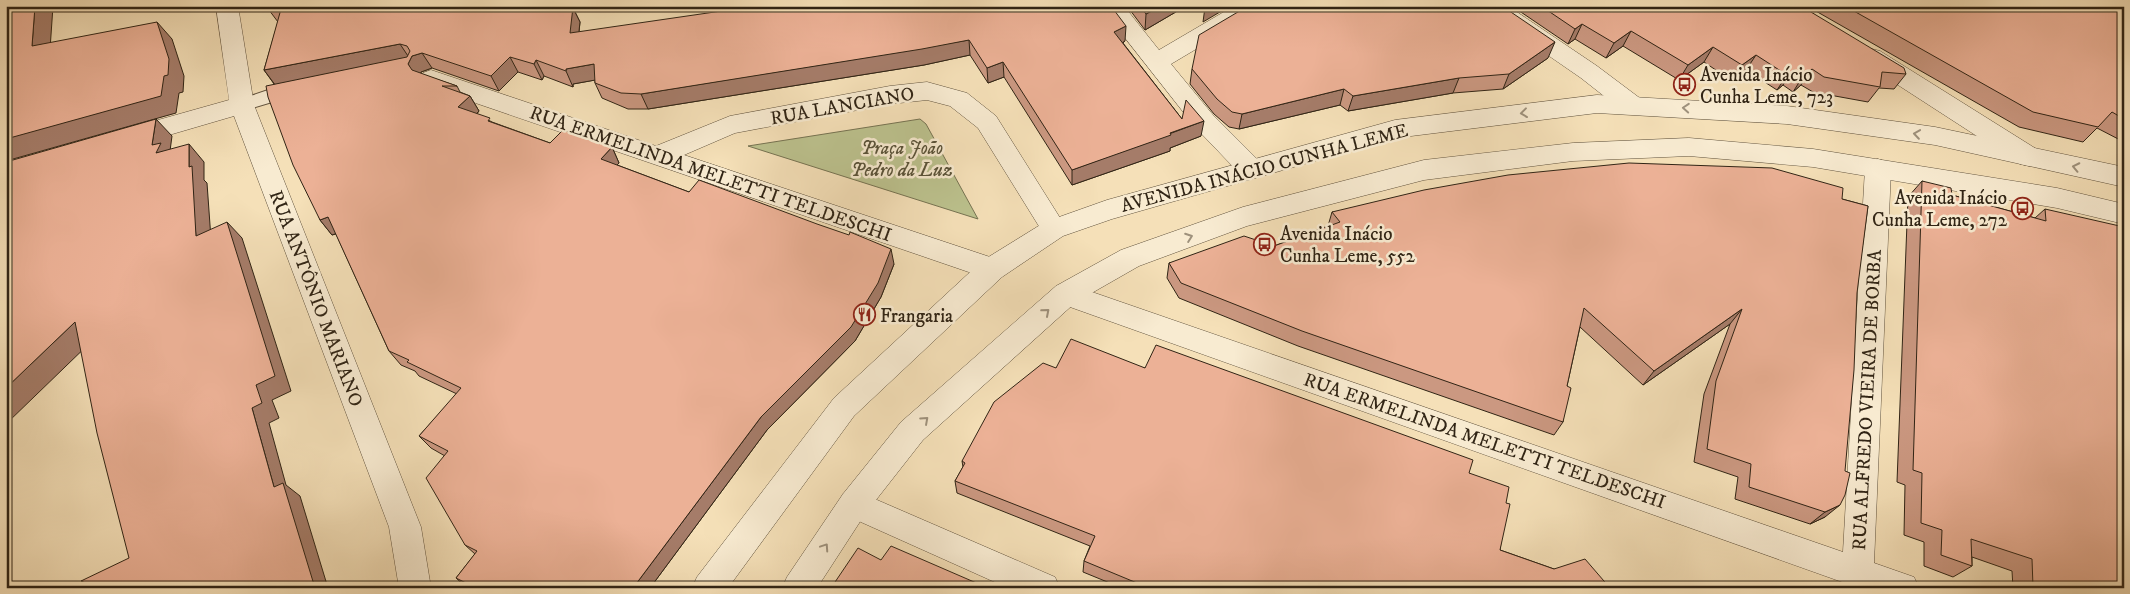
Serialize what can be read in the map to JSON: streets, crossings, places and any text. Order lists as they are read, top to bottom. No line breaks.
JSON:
{"streets":{"street":["RUA LANCIANO","AVENIDA INÁCIO CUNHA LEME","RUA ERMELINDA MELETTI TELDESCHI","RUA ANTÔNIO MARIANO","RUA ALFREDO VIEIRA DE BORBA"]},"crossings":[["RUA LANCIANO","AVENIDA INÁCIO CUNHA LEME"],["RUA LANCIANO","RUA ERMELINDA MELETTI TELDESCHI"],["AVENIDA INÁCIO CUNHA LEME","RUA ERMELINDA MELETTI TELDESCHI"],["RUA ERMELINDA MELETTI TELDESCHI","RUA ALFREDO VIEIRA DE BORBA"]],"parks":["Praça João Pedro da Luz"],"places":{"bus stop":["Avenida Inácio Cunha Leme, 723","Avenida Inácio Cunha Leme, 272","Avenida Inácio Cunha Leme, 552"],"restaurant":["Frangaria"]}}
